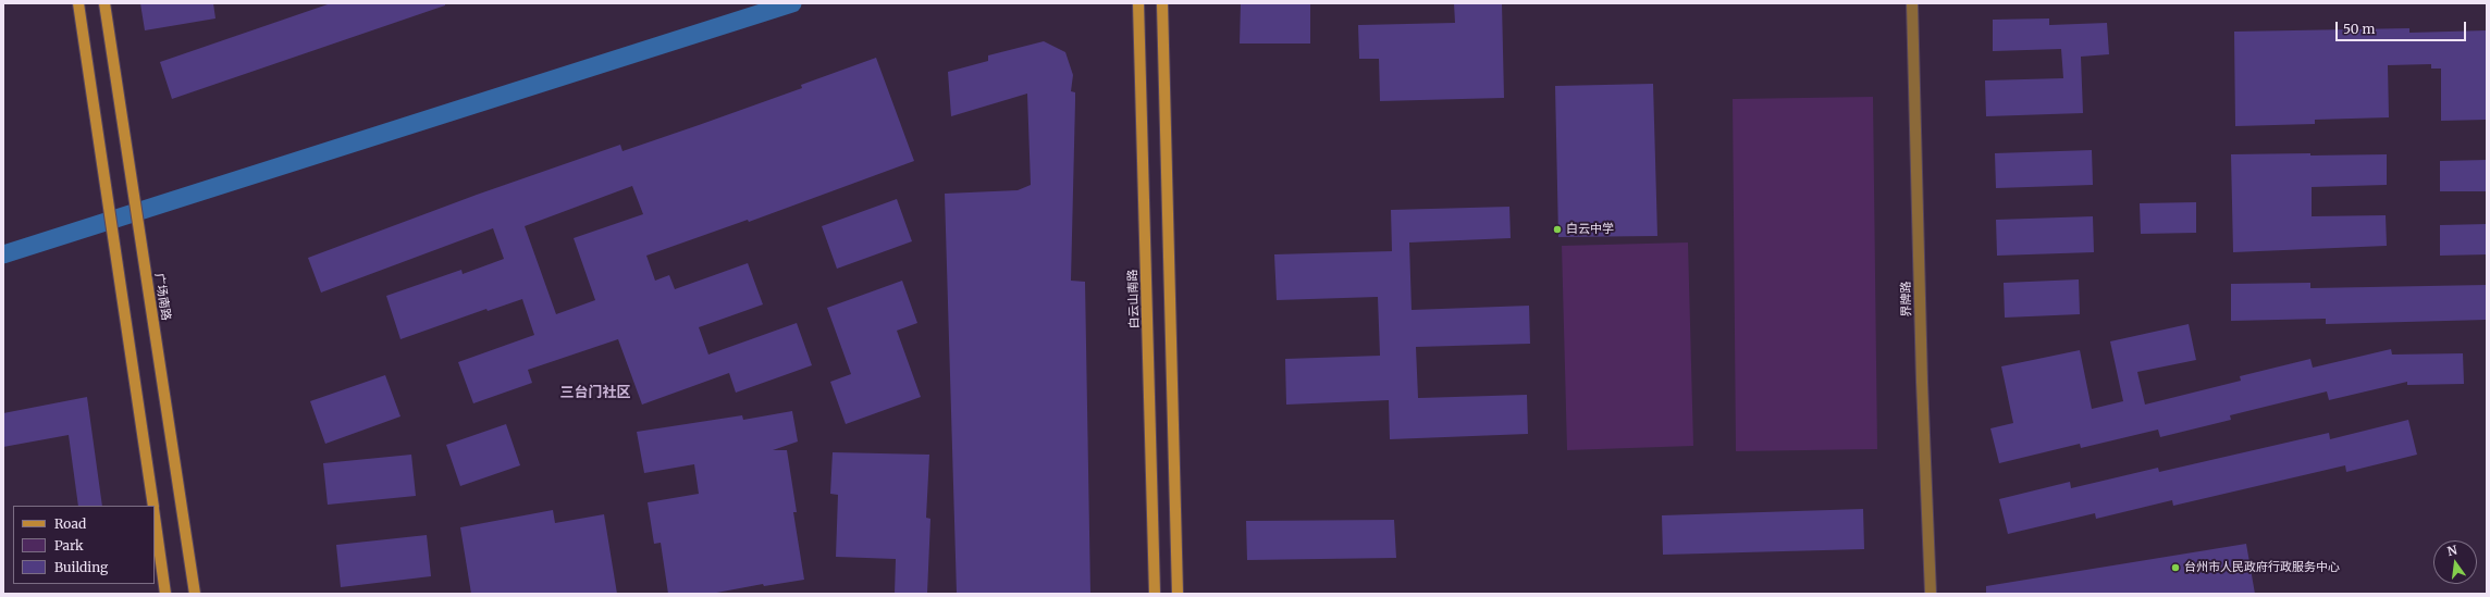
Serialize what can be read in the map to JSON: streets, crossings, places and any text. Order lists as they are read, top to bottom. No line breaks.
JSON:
{"streets":{"main road":["广场南路","白云山南路"],"street":["界牌路"]},"districts":["三台门社区"],"places":["白云中学","台州市人民政府行政服务中心"],"legend":["Road","Park","Building"],"scale_bar":"50 m","north":"top"}
